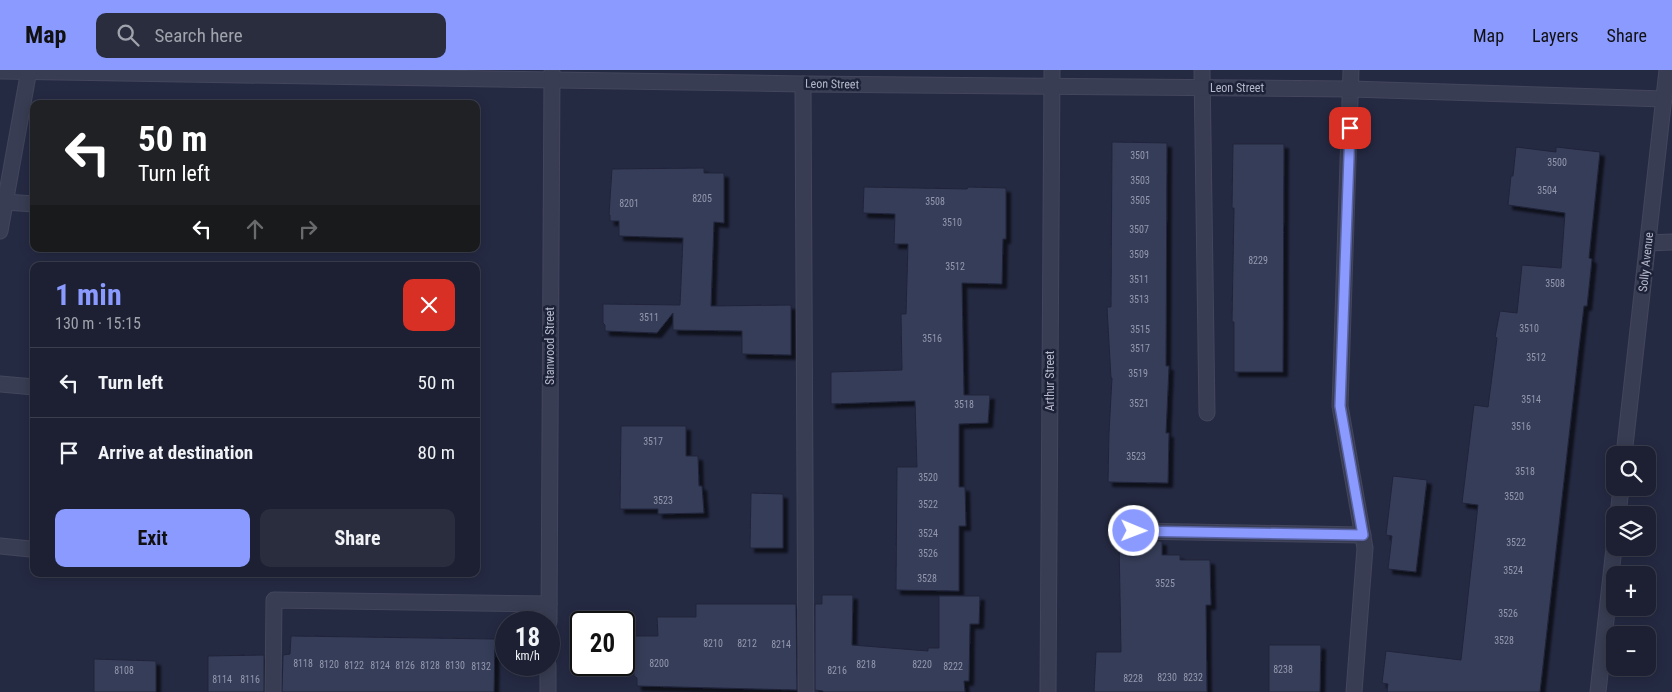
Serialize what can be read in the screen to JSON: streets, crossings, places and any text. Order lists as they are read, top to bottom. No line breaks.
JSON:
{"streets":{"street":["Leon Street","Solly Avenue","Stanwood Street","Arthur Street"]},"crossings":[["Leon Street","Solly Avenue"],["Leon Street","Stanwood Street"],["Leon Street","Arthur Street"]],"house_numbers":["3501","3500","3503","3504","8205","3505","3508","8201","3510","3507","3509","8229","3512","3511","3508","3513","3511","3510","3515","3516","3517","3512","3519","3514","3521","3518","3516","3517","3523","3518","3520","3520","3523","3522","3524","3522","3526","3524","3528","3525","3526","3528","8210","8212","8214","8118","8200","8120","8218","8220","8122","8124","8126","8128","8130","8132","8222","8238","8108","8216","8230","8232","8228","8114","8116"],"page":{"header":"Map","search":"Search here","nav":["Map","Layers","Share"],"turn":["50 m","Turn left"],"heading":["1 min","130 m · 15:15"],"list":[{"name":"Turn left","value":"50 m"},{"name":"Arrive at destination","value":"80 m"}],"map_buttons":["+","−"],"buttons":["Exit","Share"],"speed":"18 km/h","limit":"20"}}
